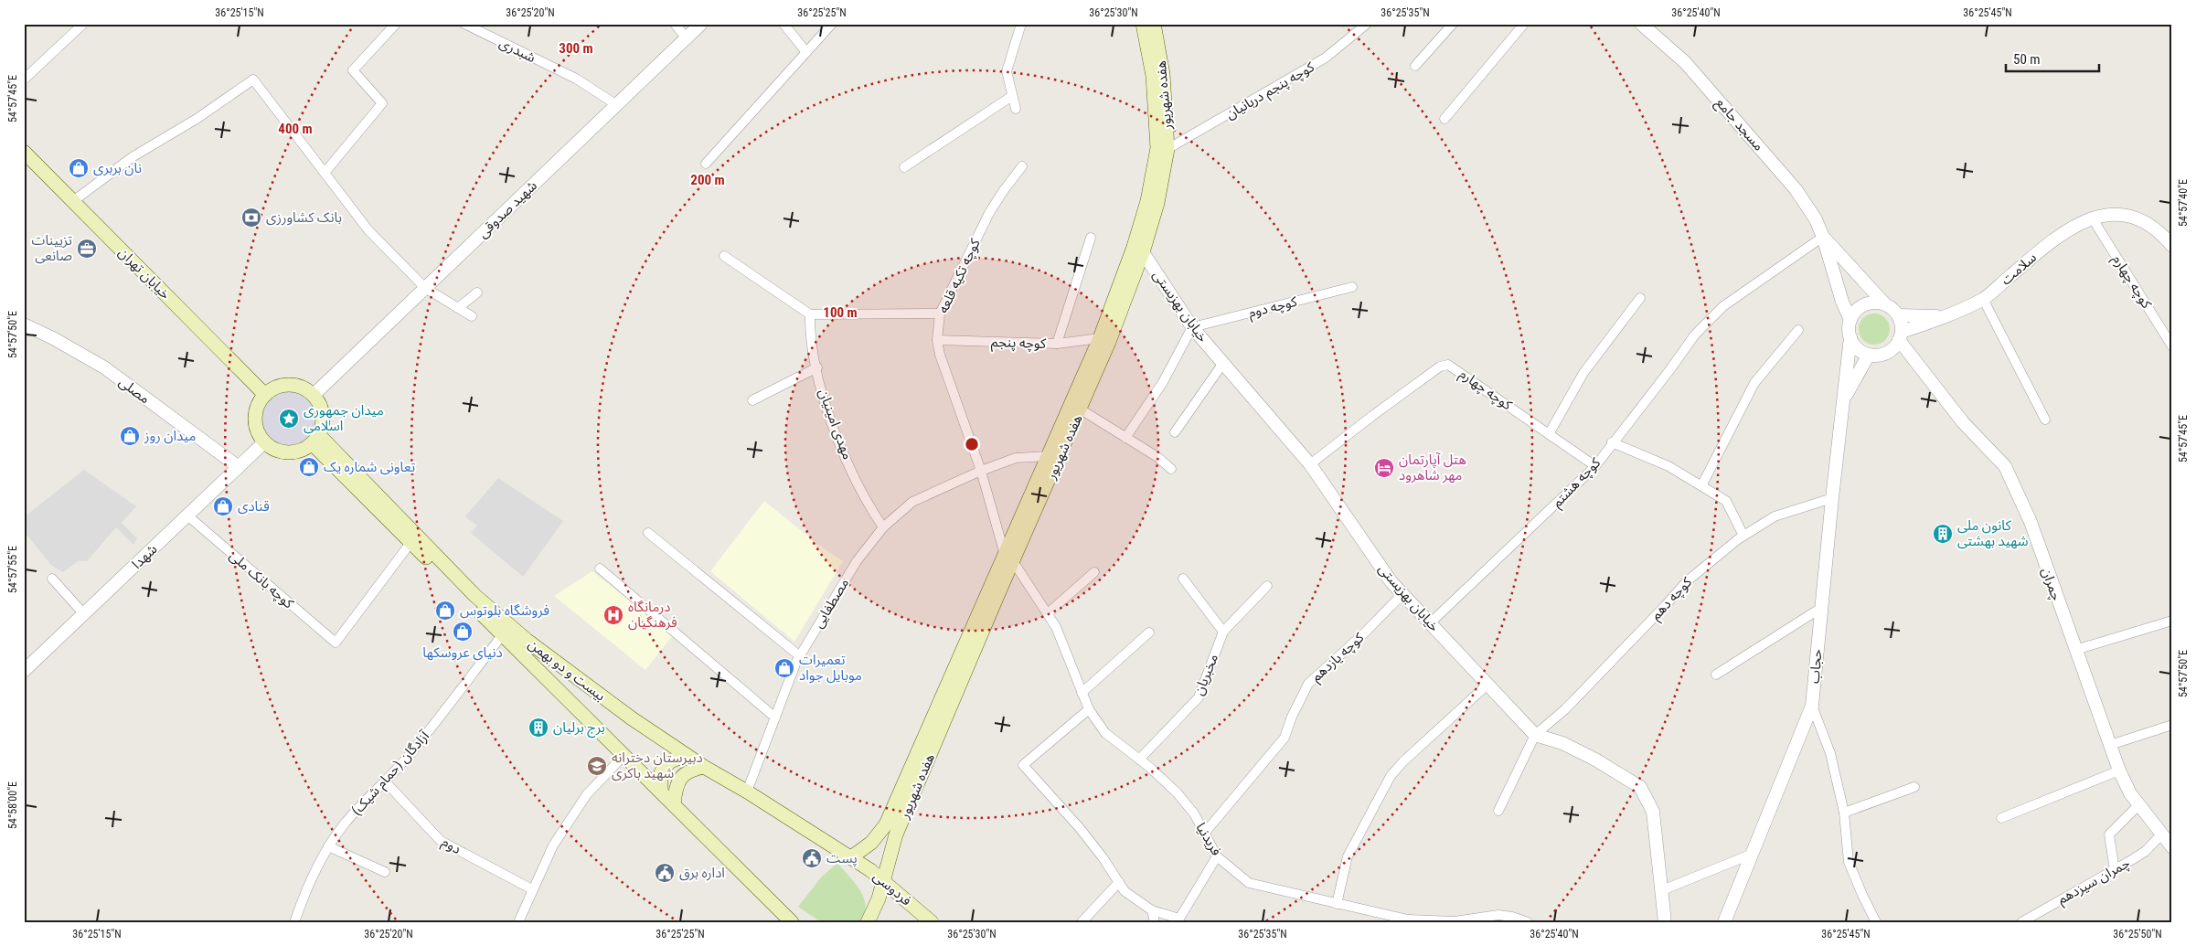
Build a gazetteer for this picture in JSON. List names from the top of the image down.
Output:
{
  "streets": {
    "main road": [
      "هفده شهریور",
      "خیابان تهران",
      "بیست و دو بهمن",
      "فردوسی"
    ],
    "street": [
      "شبدری",
      "کوچه پنجم دربانیان",
      "مسجد جامع",
      "شهید صدوقی",
      "سلامت",
      "کوچه تکیه قلعه",
      "کوچه چهارم",
      "خیابان بهزیستی",
      "کوچه دوم",
      "کوچه پنجم",
      "مصلی",
      "مهدی امینیان",
      "کوچه هشتم",
      "شهدا",
      "کوچه بانک ملی",
      "چمران",
      "کوچه دهم",
      "مصطفایی",
      "کوچه یازدهم",
      "حجاب",
      "مخبریان",
      "آزادگان (حمام شیک)",
      "فریدنیا",
      "دوم",
      "چمران سیزدهم"
    ]
  },
  "crossings": [
    ["شبدری", "شهید صدوقی"],
    ["کوچه پنجم دربانیان", "هفده شهریور"],
    ["هفده شهریور", "کوچه تکیه قلعه"],
    ["هفده شهریور", "خیابان بهزیستی"],
    ["هفده شهریور", "کوچه پنجم"],
    ["هفده شهریور", "مصطفایی"],
    ["هفده شهریور", "بیست و دو بهمن"],
    ["هفده شهریور", "فریدنیا"],
    ["هفده شهریور", "فردوسی"],
    ["مسجد جامع", "کوچه هشتم"],
    ["شهید صدوقی", "خیابان تهران"],
    ["شهید صدوقی", "شهدا"],
    ["شهید صدوقی", "بیست و دو بهمن"],
    ["سلامت", "کوچه چهارم"],
    ["سلامت", "چمران"],
    ["سلامت", "حجاب"],
    ["خیابان تهران", "شهدا"],
    ["خیابان تهران", "بیست و دو بهمن"],
    ["کوچه تکیه قلعه", "کوچه پنجم"],
    ["کوچه تکیه قلعه", "مصطفایی"],
    ["کوچه تکیه قلعه", "فریدنیا"],
    ["کوچه چهارم", "خیابان بهزیستی"],
    ["کوچه چهارم", "کوچه هشتم"],
    ["خیابان بهزیستی", "کوچه دوم"],
    ["خیابان بهزیستی", "کوچه هشتم"],
    ["خیابان بهزیستی", "کوچه دهم"],
    ["خیابان بهزیستی", "کوچه یازدهم"],
    ["مصلی", "شهدا"],
    ["مهدی امینیان", "مصطفایی"],
    ["شهدا", "کوچه بانک ملی"],
    ["شهدا", "بیست و دو بهمن"],
    ["کوچه بانک ملی", "بیست و دو بهمن"],
    ["چمران", "حجاب"],
    ["چمران", "چمران سیزدهم"],
    ["کوچه دهم", "حجاب"],
    ["مصطفایی", "بیست و دو بهمن"],
    ["کوچه یازدهم", "فریدنیا"],
    ["بیست و دو بهمن", "آزادگان (حمام شیک)"],
    ["بیست و دو بهمن", "فردوسی"],
    ["مخبریان", "فریدنیا"],
    ["آزادگان (حمام شیک)", "دوم"]
  ],
  "places": {
    "shop": [
      "نان بربری",
      "میدان روز",
      "تعاونی شماره یک",
      "قنادی",
      "فروشگاه بلوتوس",
      "دنیای عروسکها",
      "تعمیرات موبایل جواد"
    ],
    "bank": ["بانک کشاورزی"],
    "office": ["تزیینات صانعی"],
    "place": ["میدان جمهوری اسلامی"],
    "hotel": ["هتل آپارتمان مهر شاهرود"],
    "building": ["کانون ملی شهید بهشتی", "برج برلیان"],
    "hospital": ["درمانگاه فرهنگیان"],
    "school or university": ["دبیرستان دخترانه شهید باکری"],
    "public building": ["پست", "اداره برق"]
  },
  "scale_bar": "50 m",
  "coordinates": [
    "36°25'15\"N",
    "36°25'20\"N",
    "36°25'25\"N",
    "36°25'30\"N",
    "36°25'35\"N",
    "36°25'40\"N",
    "36°25'45\"N",
    "54°57'45\"E",
    "54°57'40\"E",
    "54°57'50\"E",
    "54°57'55\"E",
    "54°58'00\"E",
    "36°25'50\"N"
  ],
  "rings": [
    "300 m",
    "400 m",
    "200 m",
    "100 m"
  ]
}
